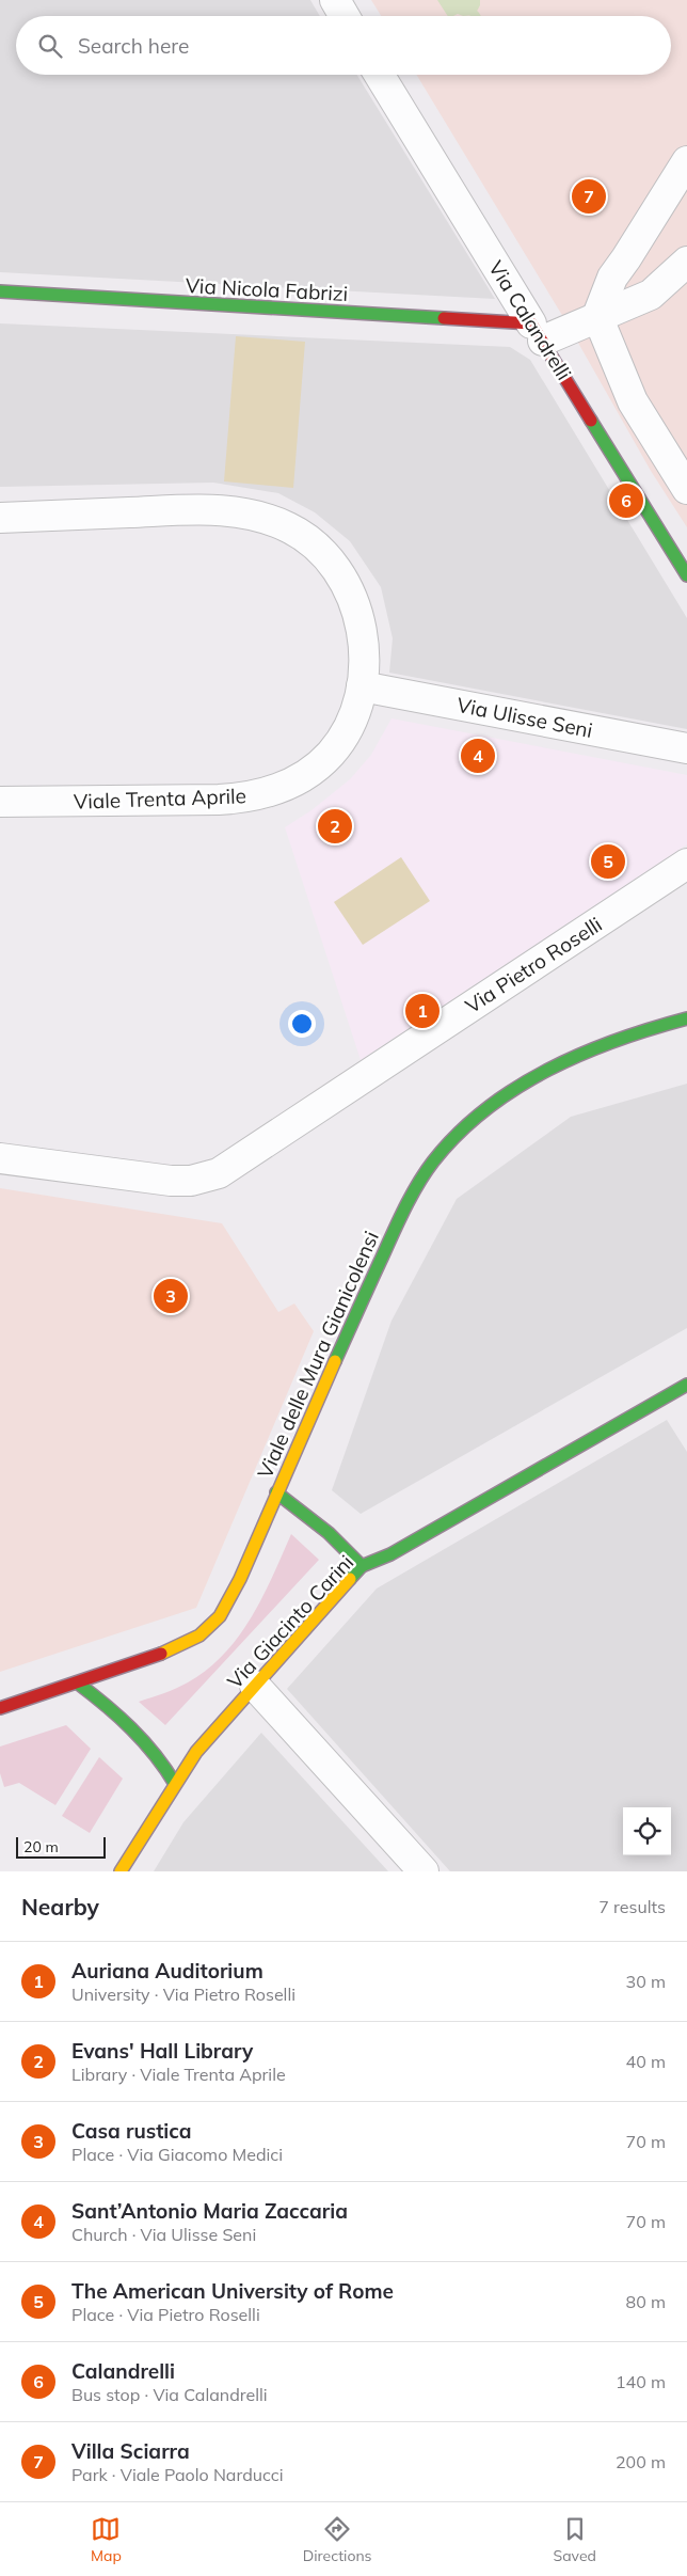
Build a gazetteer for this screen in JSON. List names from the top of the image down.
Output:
{
  "streets": {
    "street": [
      "Via Nicola Fabrizi",
      "Via Calandrelli",
      "Via Ulisse Seni",
      "Viale Trenta Aprile",
      "Via Pietro Roselli",
      "Viale delle Mura Gianicolensi",
      "Via Giacinto Carini"
    ]
  },
  "crossings": [
    ["Via Nicola Fabrizi", "Via Calandrelli"],
    ["Via Ulisse Seni", "Viale Trenta Aprile"]
  ],
  "scale_bar": "20 m",
  "page": {
    "search": "Search here",
    "pins": [
      "7",
      "6",
      "4",
      "2",
      "5",
      "1",
      "3"
    ],
    "scale": "20 m",
    "heading": ["Nearby", "7 results"],
    "list": [
      {
        "mark": "1",
        "name": "Auriana Auditorium",
        "note": "University · Via Pietro Roselli",
        "value": "30 m"
      },
      {
        "mark": "2",
        "name": "Evans' Hall Library",
        "note": "Library · Viale Trenta Aprile",
        "value": "40 m"
      },
      {
        "mark": "3",
        "name": "Casa rustica",
        "note": "Place · Via Giacomo Medici",
        "value": "70 m"
      },
      {
        "mark": "4",
        "name": "Sant’Antonio Maria Zaccaria",
        "note": "Church · Via Ulisse Seni",
        "value": "70 m"
      },
      {
        "mark": "5",
        "name": "The American University of Rome",
        "note": "Place · Via Pietro Roselli",
        "value": "80 m"
      },
      {
        "mark": "6",
        "name": "Calandrelli",
        "note": "Bus stop · Via Calandrelli",
        "value": "140 m"
      },
      {
        "mark": "7",
        "name": "Villa Sciarra",
        "note": "Park · Viale Paolo Narducci",
        "value": "200 m"
      }
    ],
    "nav": ["Map", "Directions", "Saved"]
  }
}
